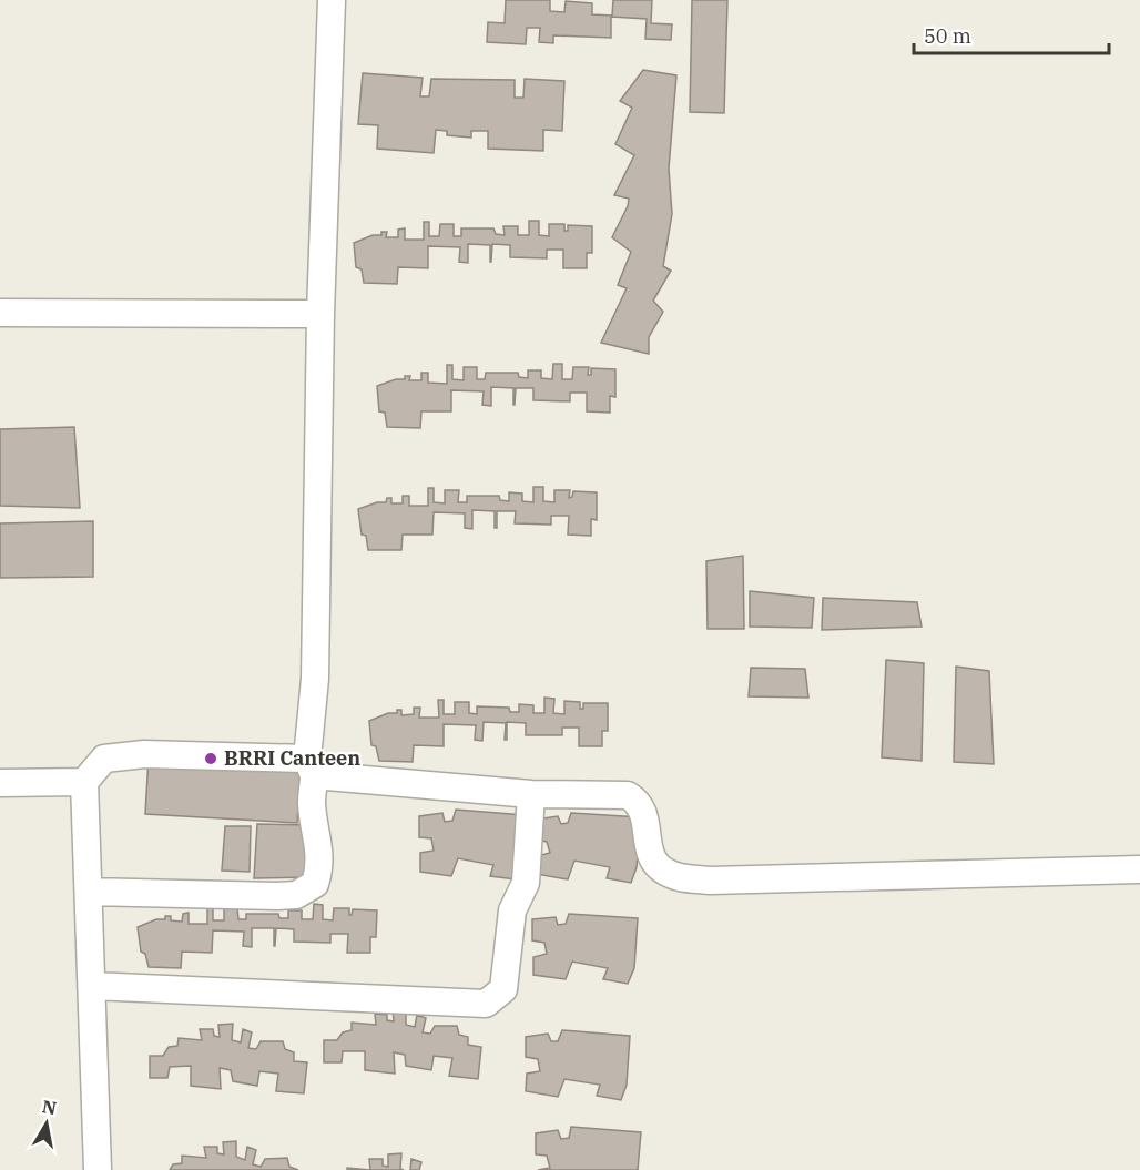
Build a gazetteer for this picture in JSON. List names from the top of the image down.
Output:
{
  "places": ["BRRI Canteen"],
  "scale_bar": "50 m",
  "north": "top"
}
